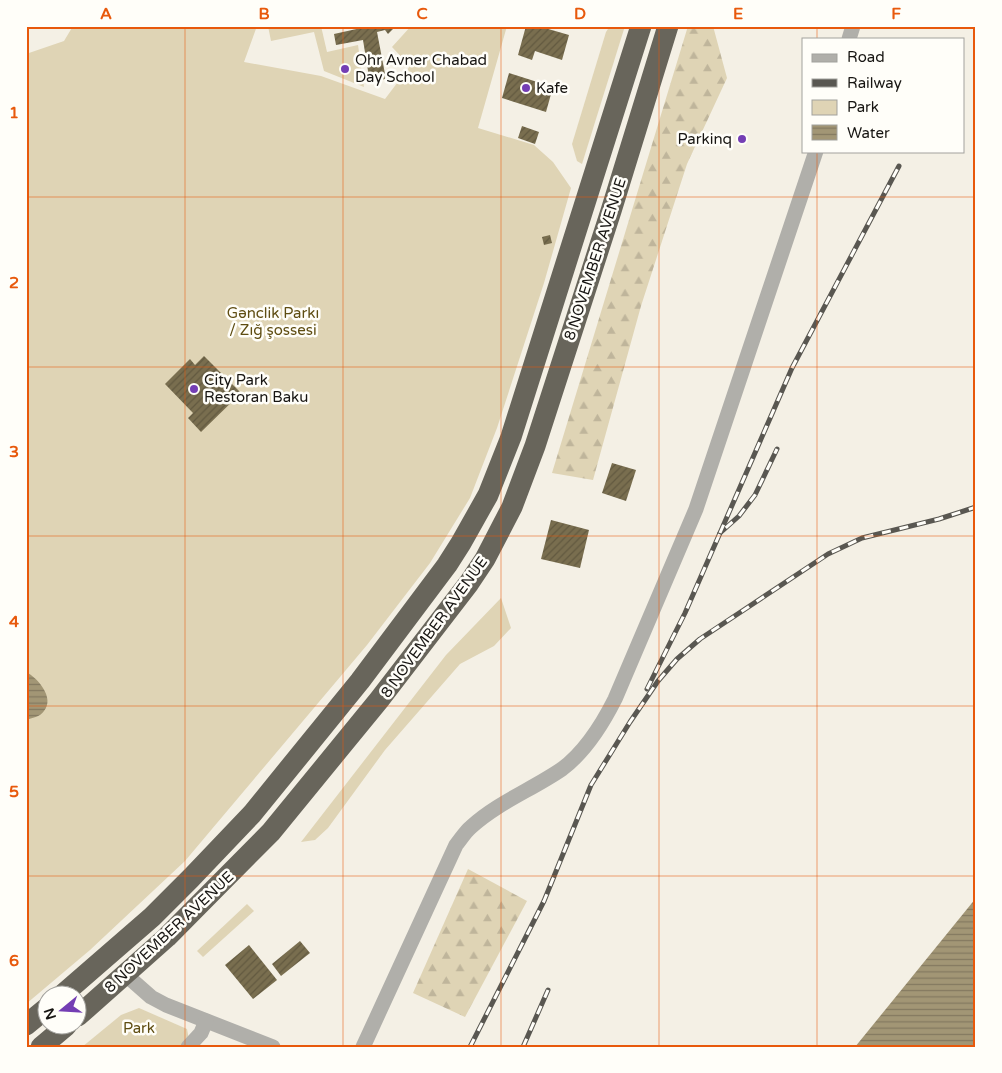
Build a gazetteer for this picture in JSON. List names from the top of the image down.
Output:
{
  "streets": {
    "highway": ["8 NOVEMBER AVENUE"]
  },
  "parks": ["Gənclik Parkı / Zığ şossesi", "Park"],
  "places": [
    "Ohr Avner Chabad Day School",
    "Kafe",
    "Parkinq",
    "City Park Restoran Baku"
  ],
  "legend": [
    "Road",
    "Railway",
    "Park",
    "Water"
  ],
  "north": "left",
  "grid": {
    "columns": [
      "A",
      "B",
      "C",
      "D",
      "E",
      "F"
    ],
    "rows": [
      "1",
      "2",
      "3",
      "4",
      "5",
      "6"
    ]
  }
}
